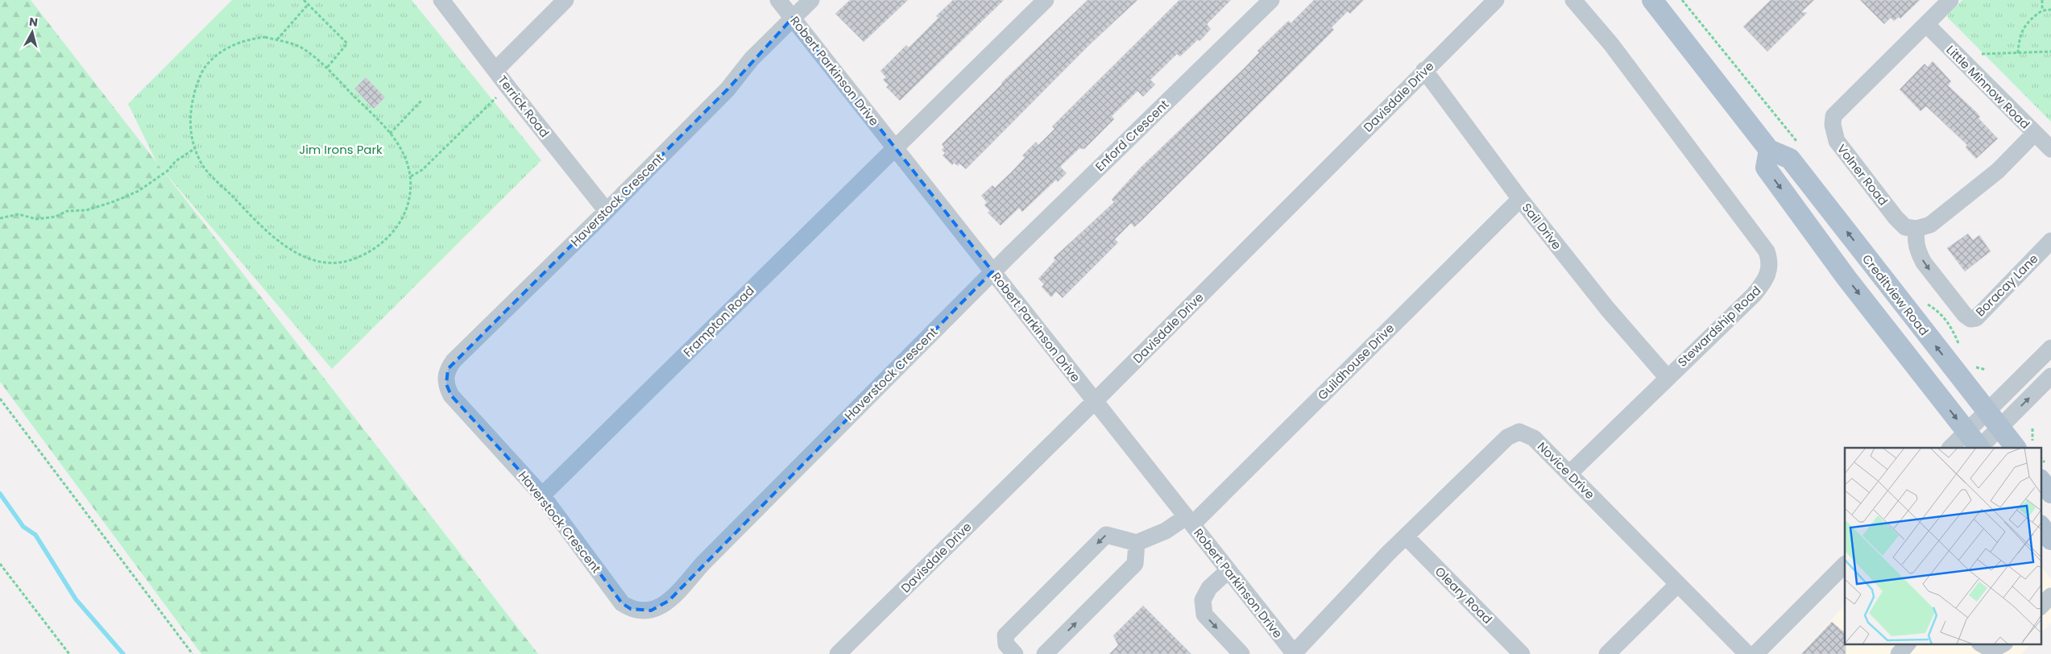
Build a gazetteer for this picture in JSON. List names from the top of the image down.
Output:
{
  "streets": {
    "main road": ["Creditview Road"],
    "street": [
      "Robert Parkinson Drive",
      "Little Minnow Road",
      "Davisdale Drive",
      "Terrick Road",
      "Enford Crescent",
      "Volner Road",
      "Haverstock Crescent",
      "Sail Drive",
      "Boracay Lane",
      "Frampton Road",
      "Stewardship Road",
      "Guildhouse Drive",
      "Novice Drive",
      "Oleary Road"
    ]
  },
  "crossings": [
    ["Robert Parkinson Drive", "Davisdale Drive"],
    ["Robert Parkinson Drive", "Enford Crescent"],
    ["Robert Parkinson Drive", "Haverstock Crescent"],
    ["Robert Parkinson Drive", "Frampton Road"],
    ["Robert Parkinson Drive", "Guildhouse Drive"],
    ["Robert Parkinson Drive", "Novice Drive"],
    ["Little Minnow Road", "Volner Road"],
    ["Davisdale Drive", "Sail Drive"],
    ["Terrick Road", "Haverstock Crescent"],
    ["Enford Crescent", "Haverstock Crescent"],
    ["Volner Road", "Boracay Lane"],
    ["Haverstock Crescent", "Frampton Road"],
    ["Sail Drive", "Stewardship Road"],
    ["Sail Drive", "Guildhouse Drive"],
    ["Stewardship Road", "Novice Drive"],
    ["Novice Drive", "Oleary Road"]
  ],
  "parks": ["Jim Irons Park"],
  "north": "top"
}
